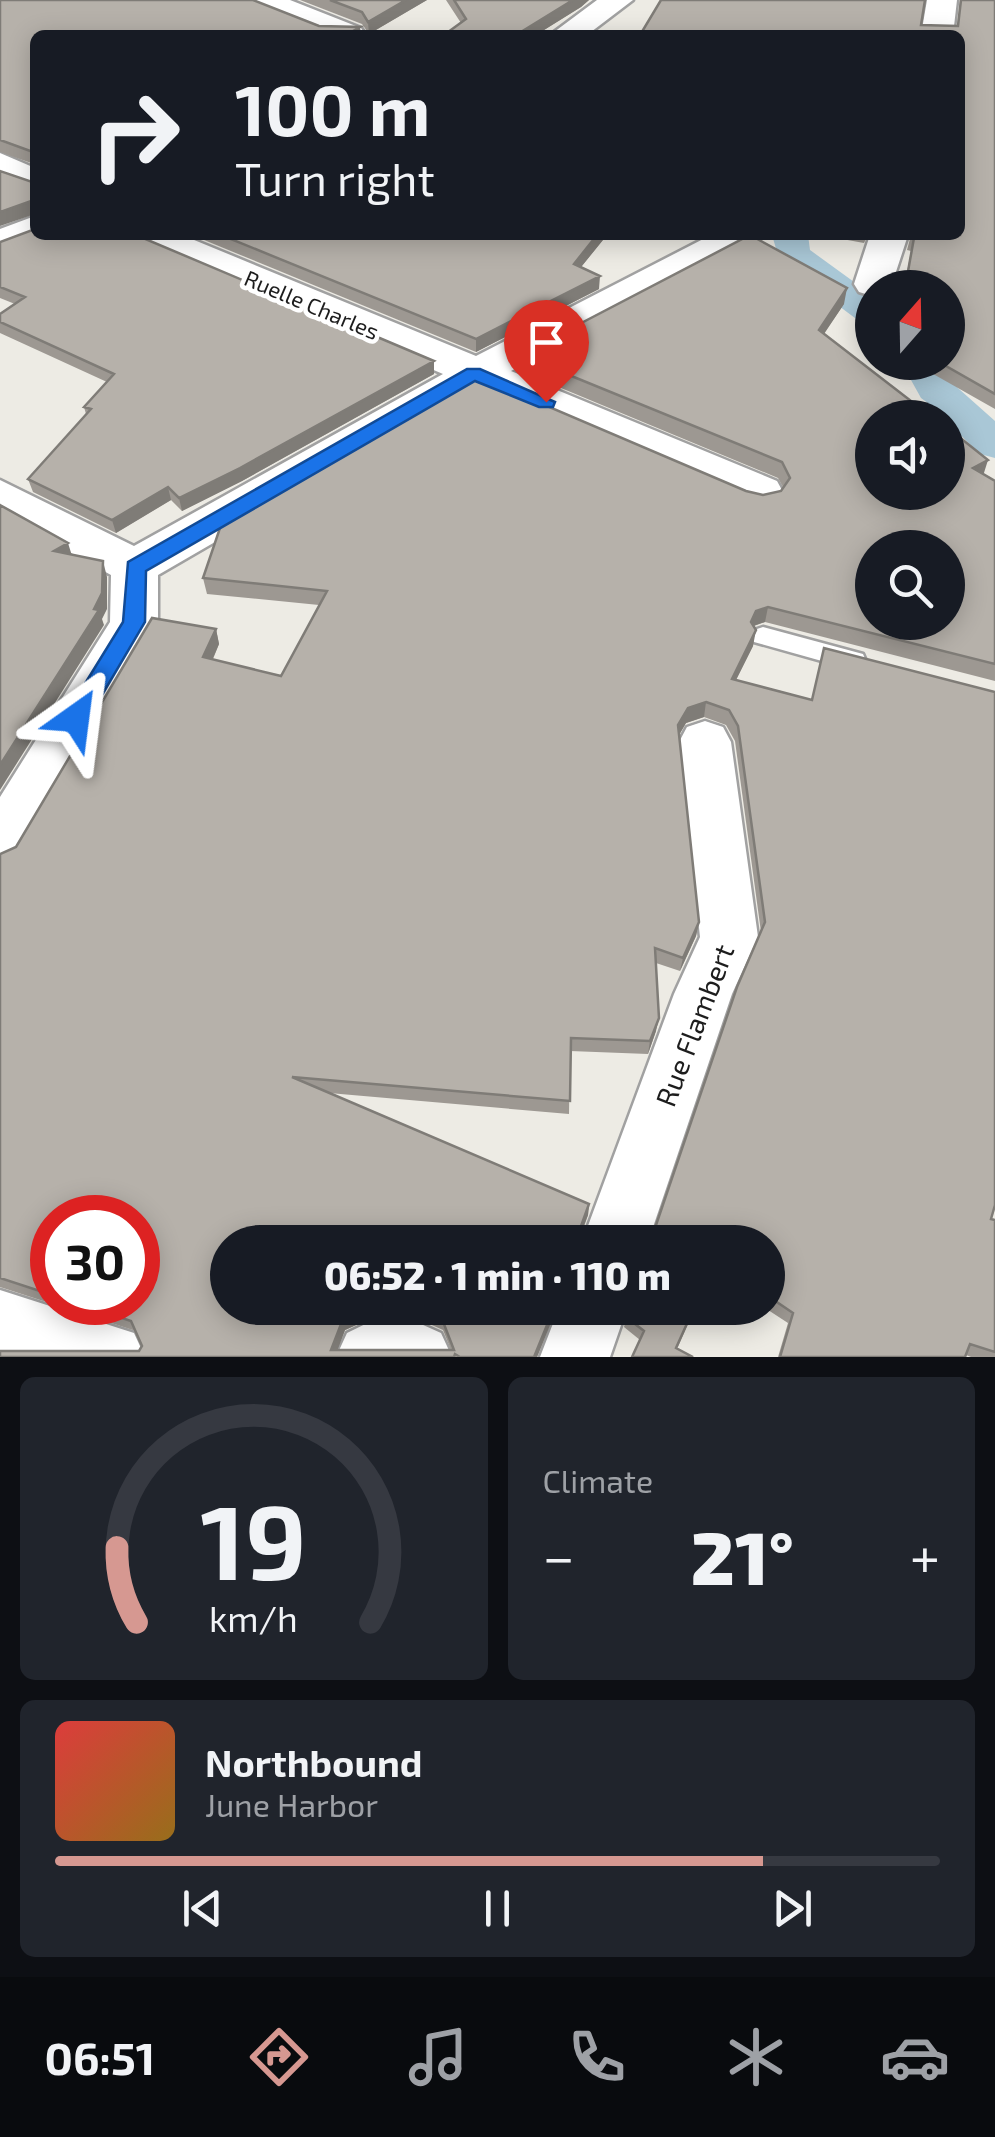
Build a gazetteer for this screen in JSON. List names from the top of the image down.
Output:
{
  "streets": {
    "street": ["Ruelle Charles", "Rue Flambert"]
  },
  "north": "top",
  "page": {
    "turn": ["100 m", "Turn right"],
    "limit": "30",
    "trip": "06:52 · 1 min · 110 m",
    "tile": "Climate",
    "heat": ["−", "21°", "+"],
    "song": ["Northbound", "June Harbor"],
    "tabs": "06:51",
    "gauge": ["19", "km/h"]
  }
}
